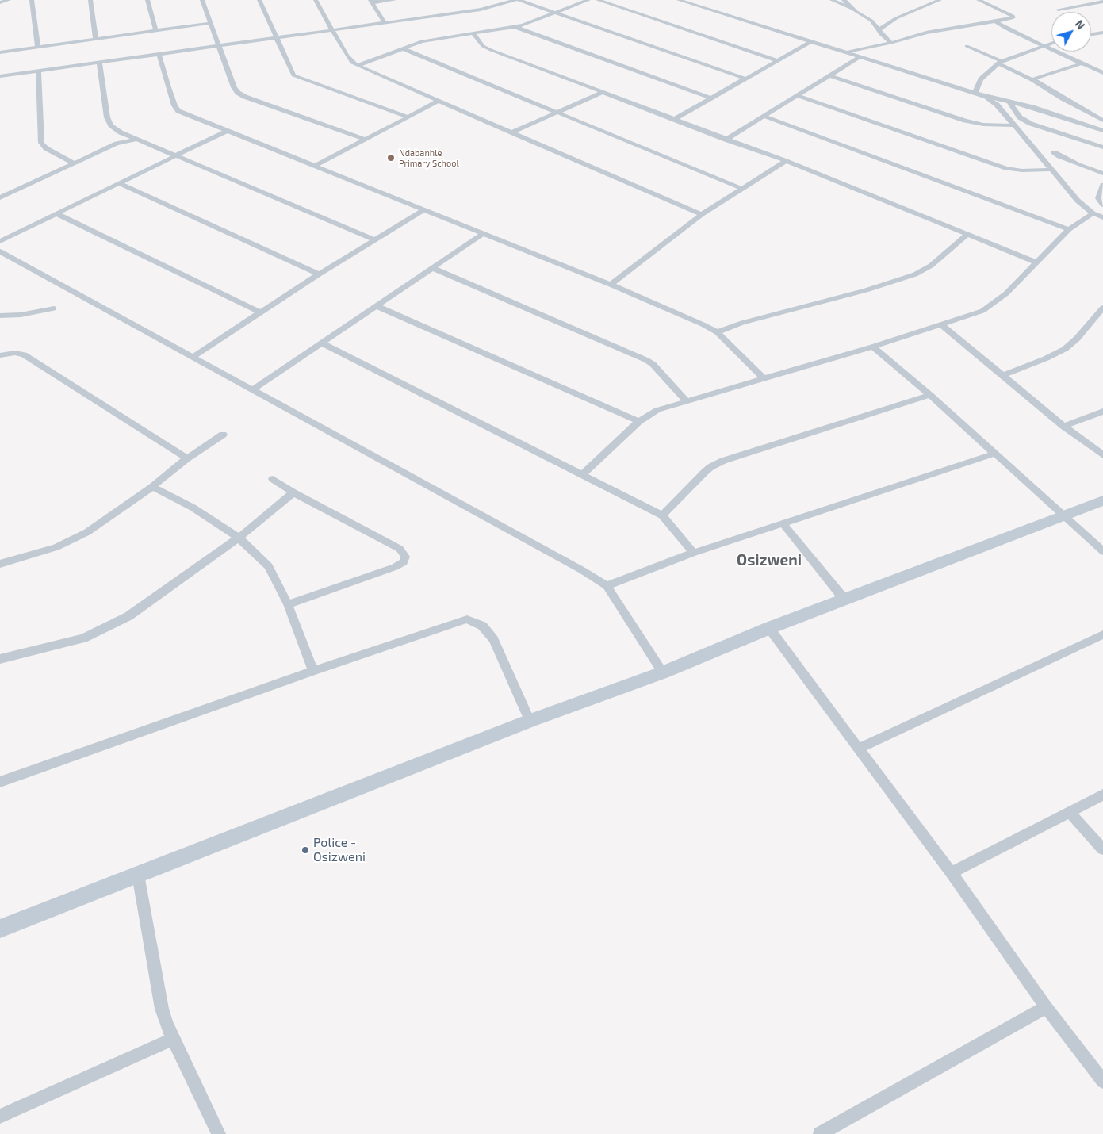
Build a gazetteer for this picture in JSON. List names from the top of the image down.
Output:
{
  "districts": ["Osizweni"],
  "places": ["Ndabanhle Primary School", "Police - Osizweni"],
  "north": "top right"
}
